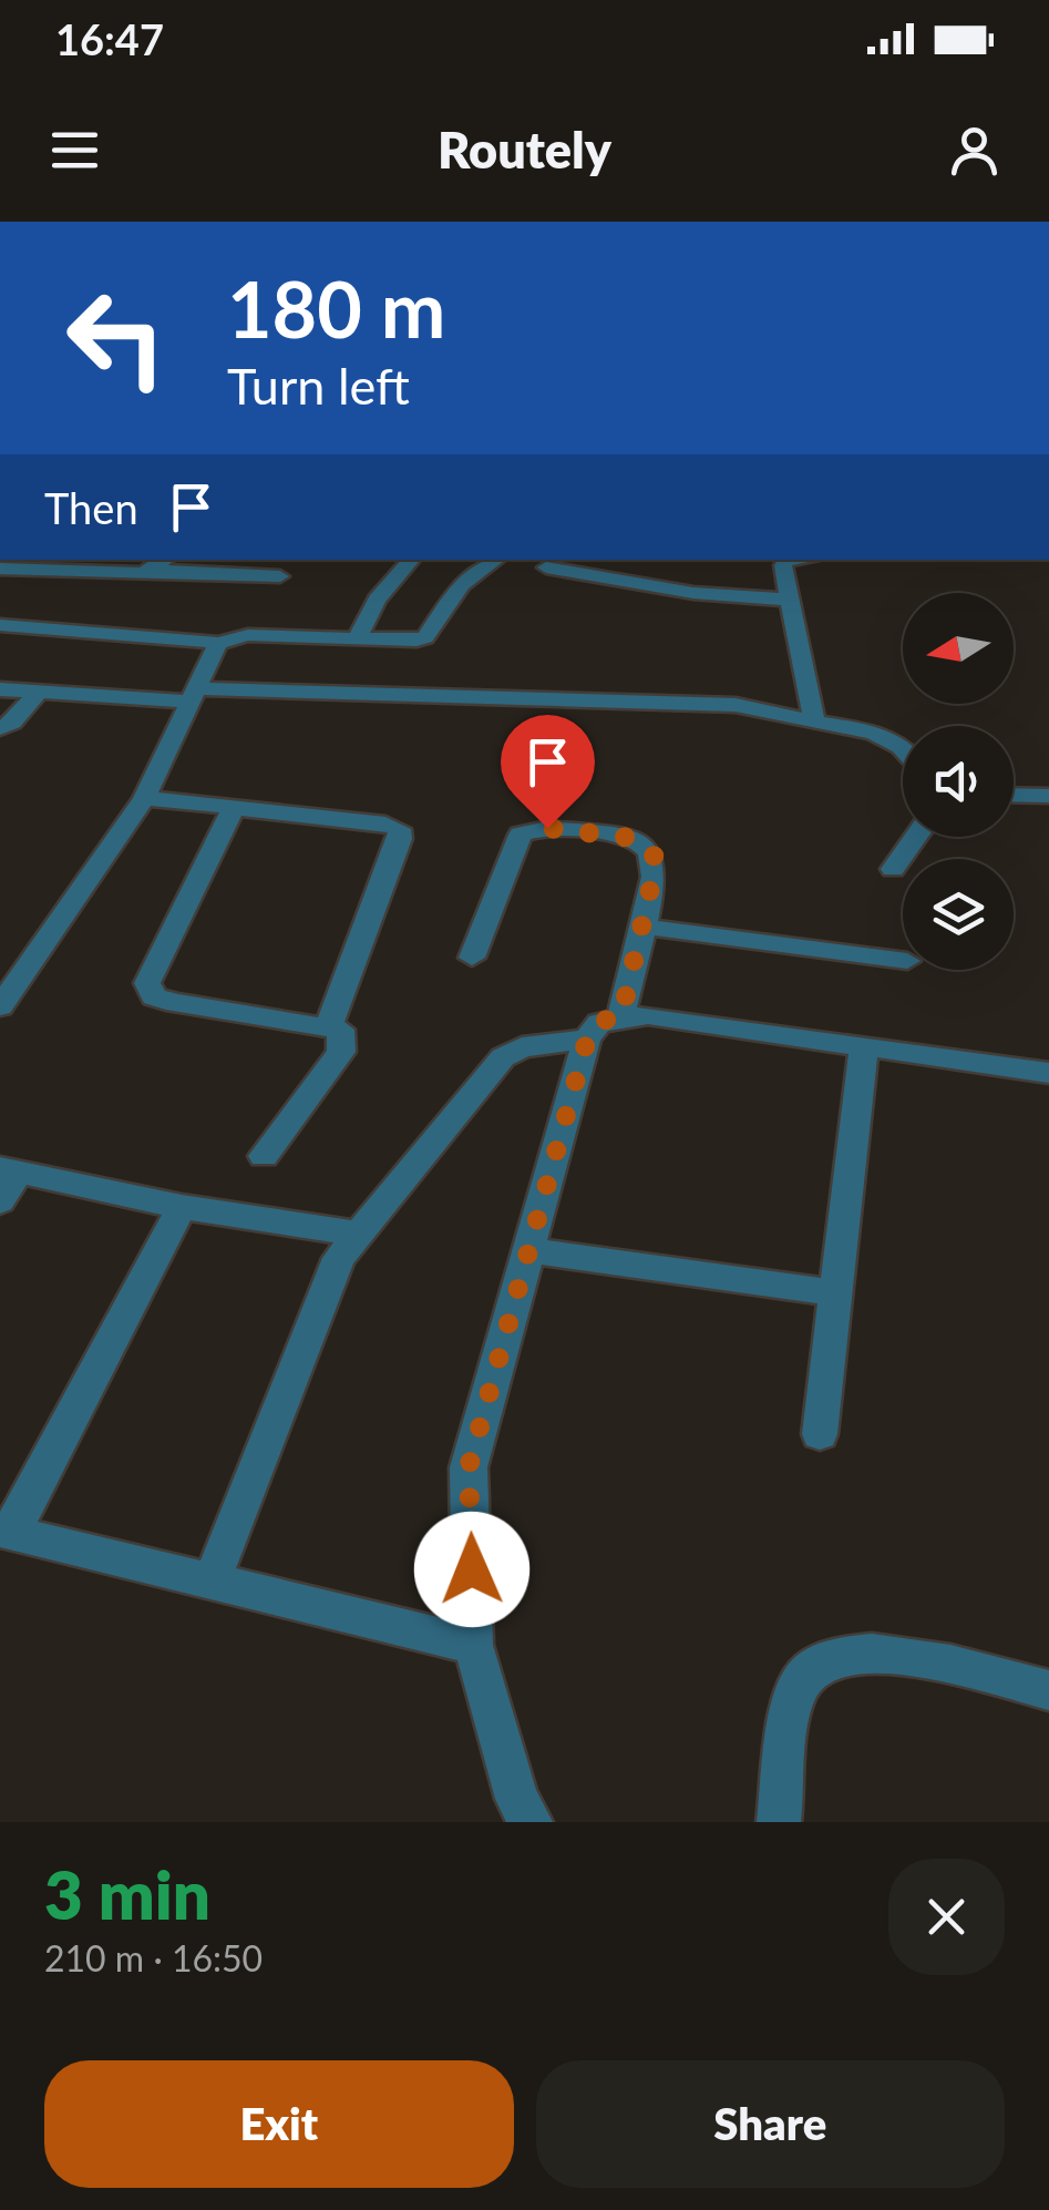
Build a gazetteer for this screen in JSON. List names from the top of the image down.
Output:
{
  "north": "left",
  "page": {
    "status": "16:47",
    "header": "Routely",
    "turn": ["180 m", "Turn left"],
    "then": "Then",
    "heading": ["3 min", "210 m · 16:50"],
    "buttons": ["Exit", "Share"]
  }
}
